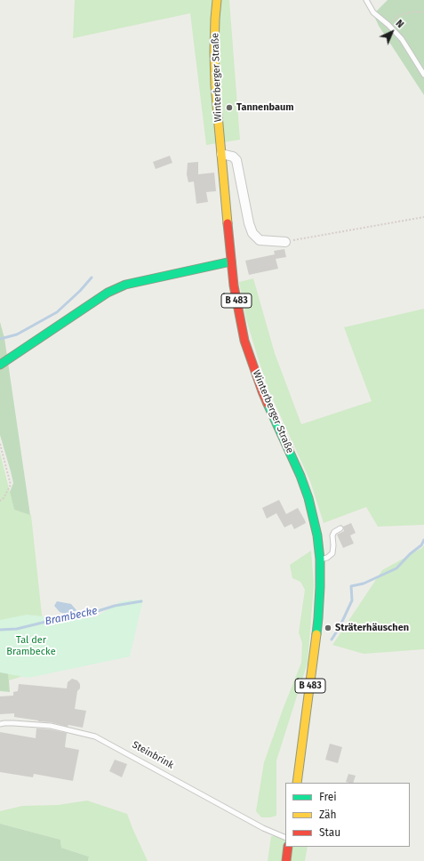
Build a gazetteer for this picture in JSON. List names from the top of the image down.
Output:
{
  "streets": {
    "main road": ["Winterberger Straße", "B 483"],
    "lane": ["Steinbrink"]
  },
  "water": ["Brambecke"],
  "parks": ["Tal der Brambecke"],
  "places": ["Tannenbaum", "Sträterhäuschen"],
  "legend": ["Frei", "Zäh", "Stau"],
  "north": "top right"
}
